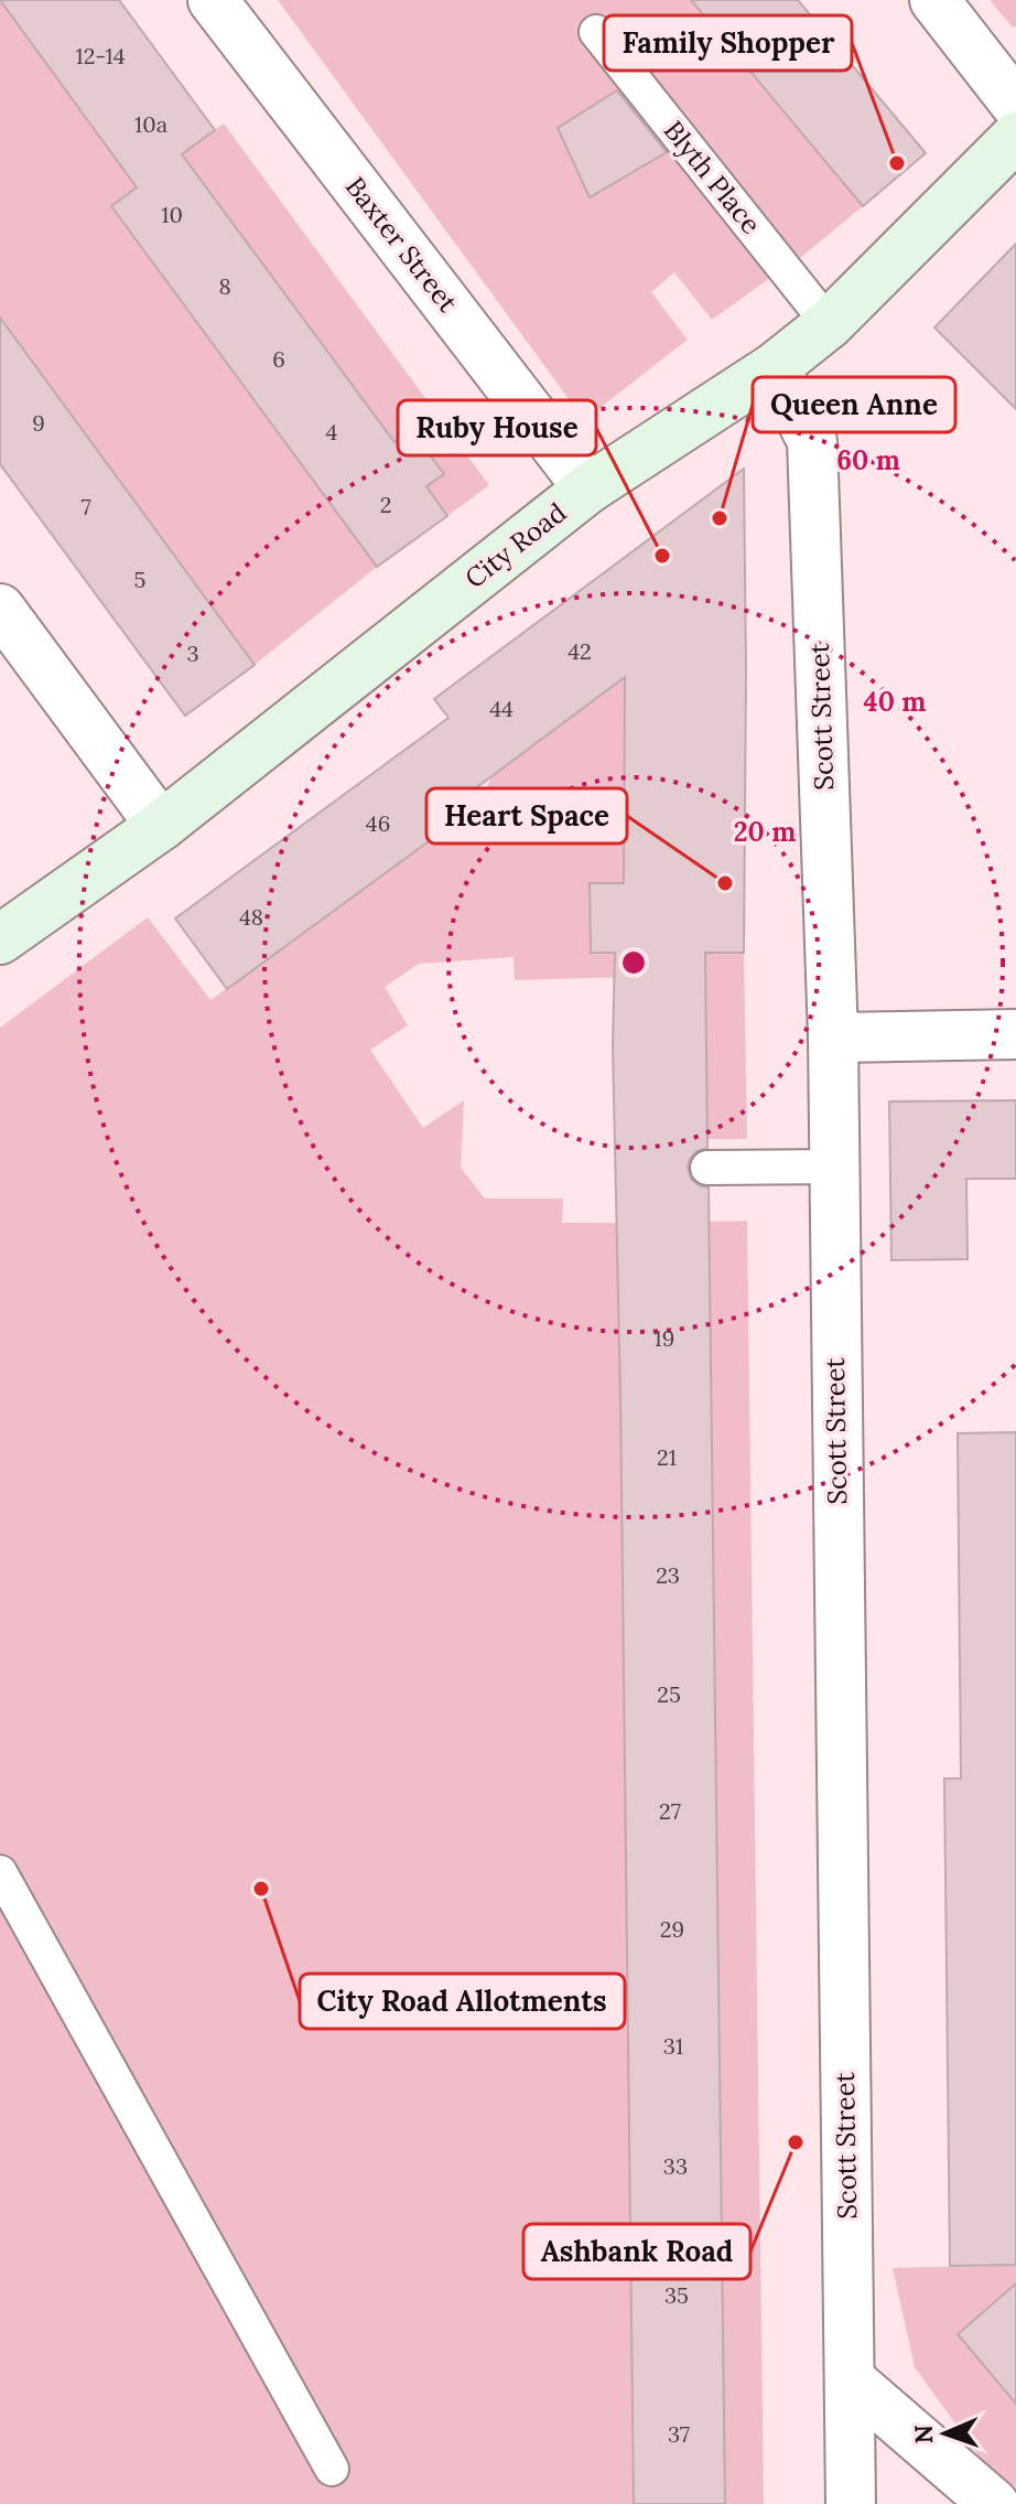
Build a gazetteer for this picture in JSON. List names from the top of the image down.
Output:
{
  "streets": {
    "street": ["Baxter Street", "City Road", "Scott Street"],
    "lane": ["Blyth Place"]
  },
  "crossings": [
    ["Blyth Place", "City Road"],
    ["Baxter Street", "City Road"],
    ["City Road", "Scott Street"]
  ],
  "places": [
    "Family Shopper",
    "Queen Anne",
    "Ruby House",
    "Heart Space",
    "City Road Allotments",
    "Ashbank Road"
  ],
  "house_numbers": [
    "12-14",
    "10a",
    "10",
    "8",
    "6",
    "9",
    "4",
    "2",
    "7",
    "5",
    "42",
    "3",
    "44",
    "46",
    "48",
    "19",
    "21",
    "23",
    "25",
    "27",
    "29",
    "31",
    "33",
    "35",
    "37"
  ],
  "north": "left",
  "rings": ["60 m", "40 m", "20 m"]
}
